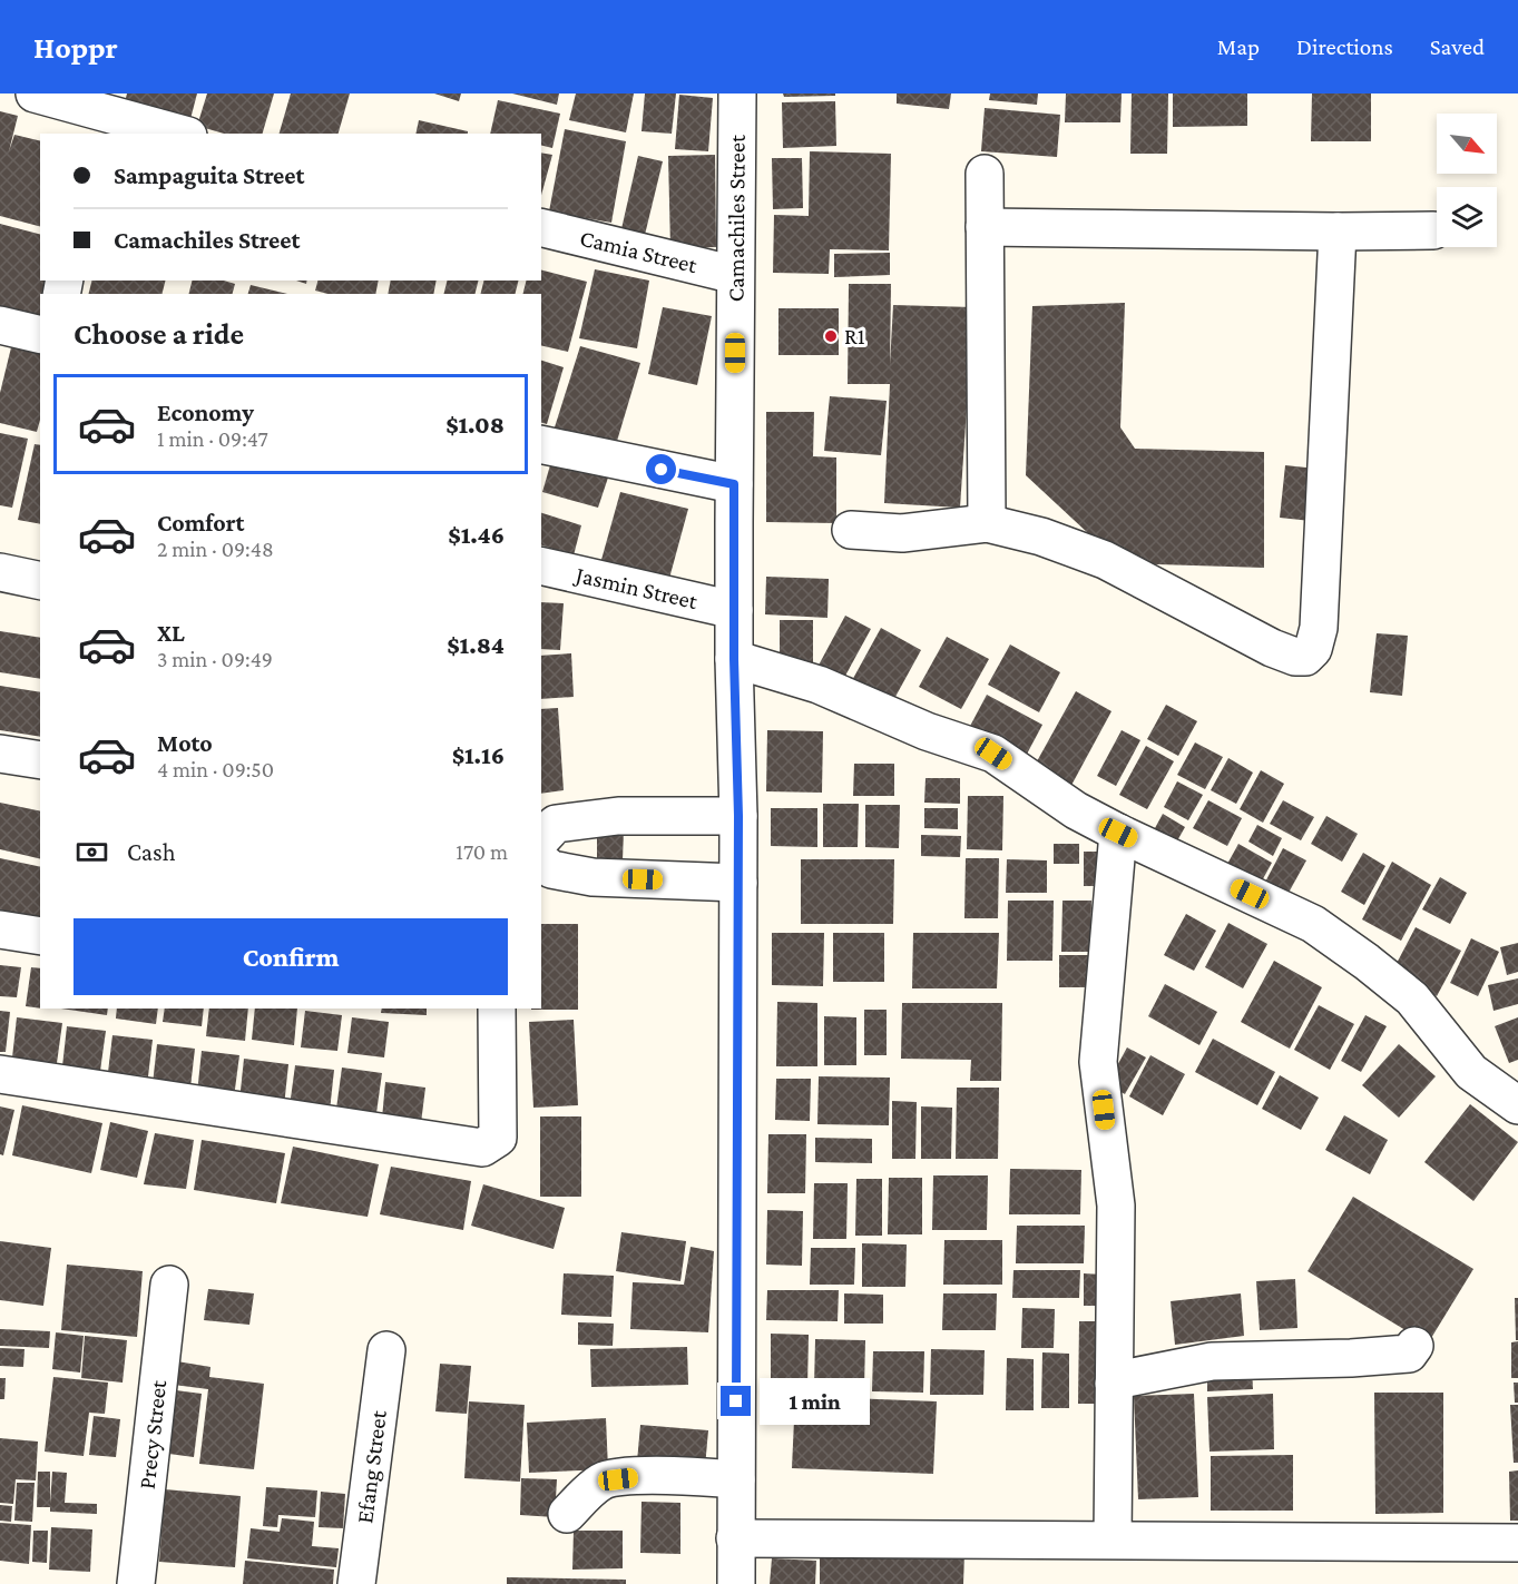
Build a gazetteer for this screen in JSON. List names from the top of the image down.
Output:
{
  "streets": {
    "street": [
      "Camachiles Street",
      "Camia Street",
      "Jasmin Street",
      "Precy Street",
      "Efang Street"
    ]
  },
  "crossings": [
    ["Camachiles Street", "Camia Street"],
    ["Camachiles Street", "Jasmin Street"]
  ],
  "places": ["R1"],
  "north": "bottom right",
  "page": {
    "header": "Hoppr",
    "nav": ["Map", "Directions", "Saved"],
    "banner": ["Sampaguita Street", "Camachiles Street"],
    "heading": "Choose a ride",
    "list": [
      {
        "name": "Economy",
        "note": "1 min · 09:47",
        "value": "$1.08"
      },
      {
        "name": "Comfort",
        "note": "2 min · 09:48",
        "value": "$1.46"
      },
      {
        "name": "XL",
        "note": "3 min · 09:49",
        "value": "$1.84"
      },
      {
        "name": "Moto",
        "note": "4 min · 09:50",
        "value": "$1.16"
      }
    ],
    "pay": ["Cash", "170 m"],
    "buttons": "Confirm",
    "bubble": "1 min"
  }
}
